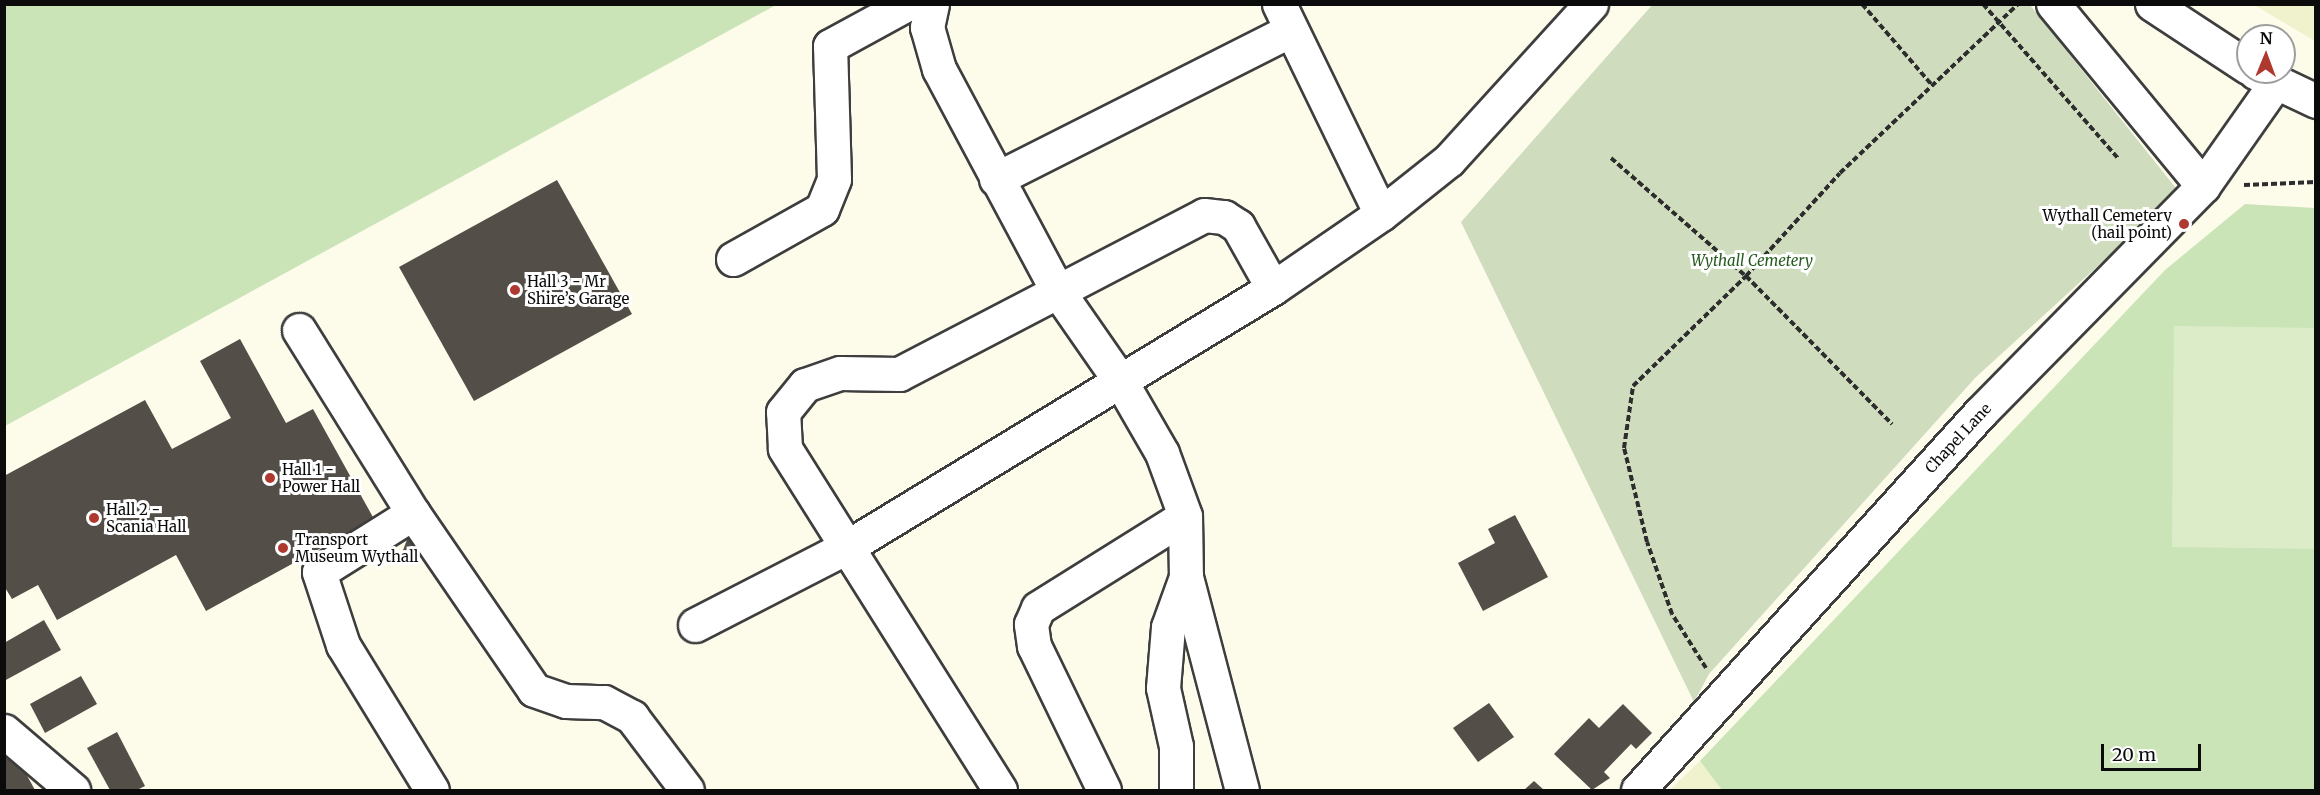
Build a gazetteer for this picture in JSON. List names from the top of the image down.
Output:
{
  "streets": {
    "street": ["Chapel Lane"]
  },
  "parks": ["Wythall Cemetery"],
  "places": [
    "Wythall Cemetery (hail point)",
    "Hall 3 - Mr Shire’s Garage",
    "Hall 1 - Power Hall",
    "Hall 2 - Scania Hall",
    "Transport Museum Wythall"
  ],
  "scale_bar": "20 m",
  "north": "top"
}
